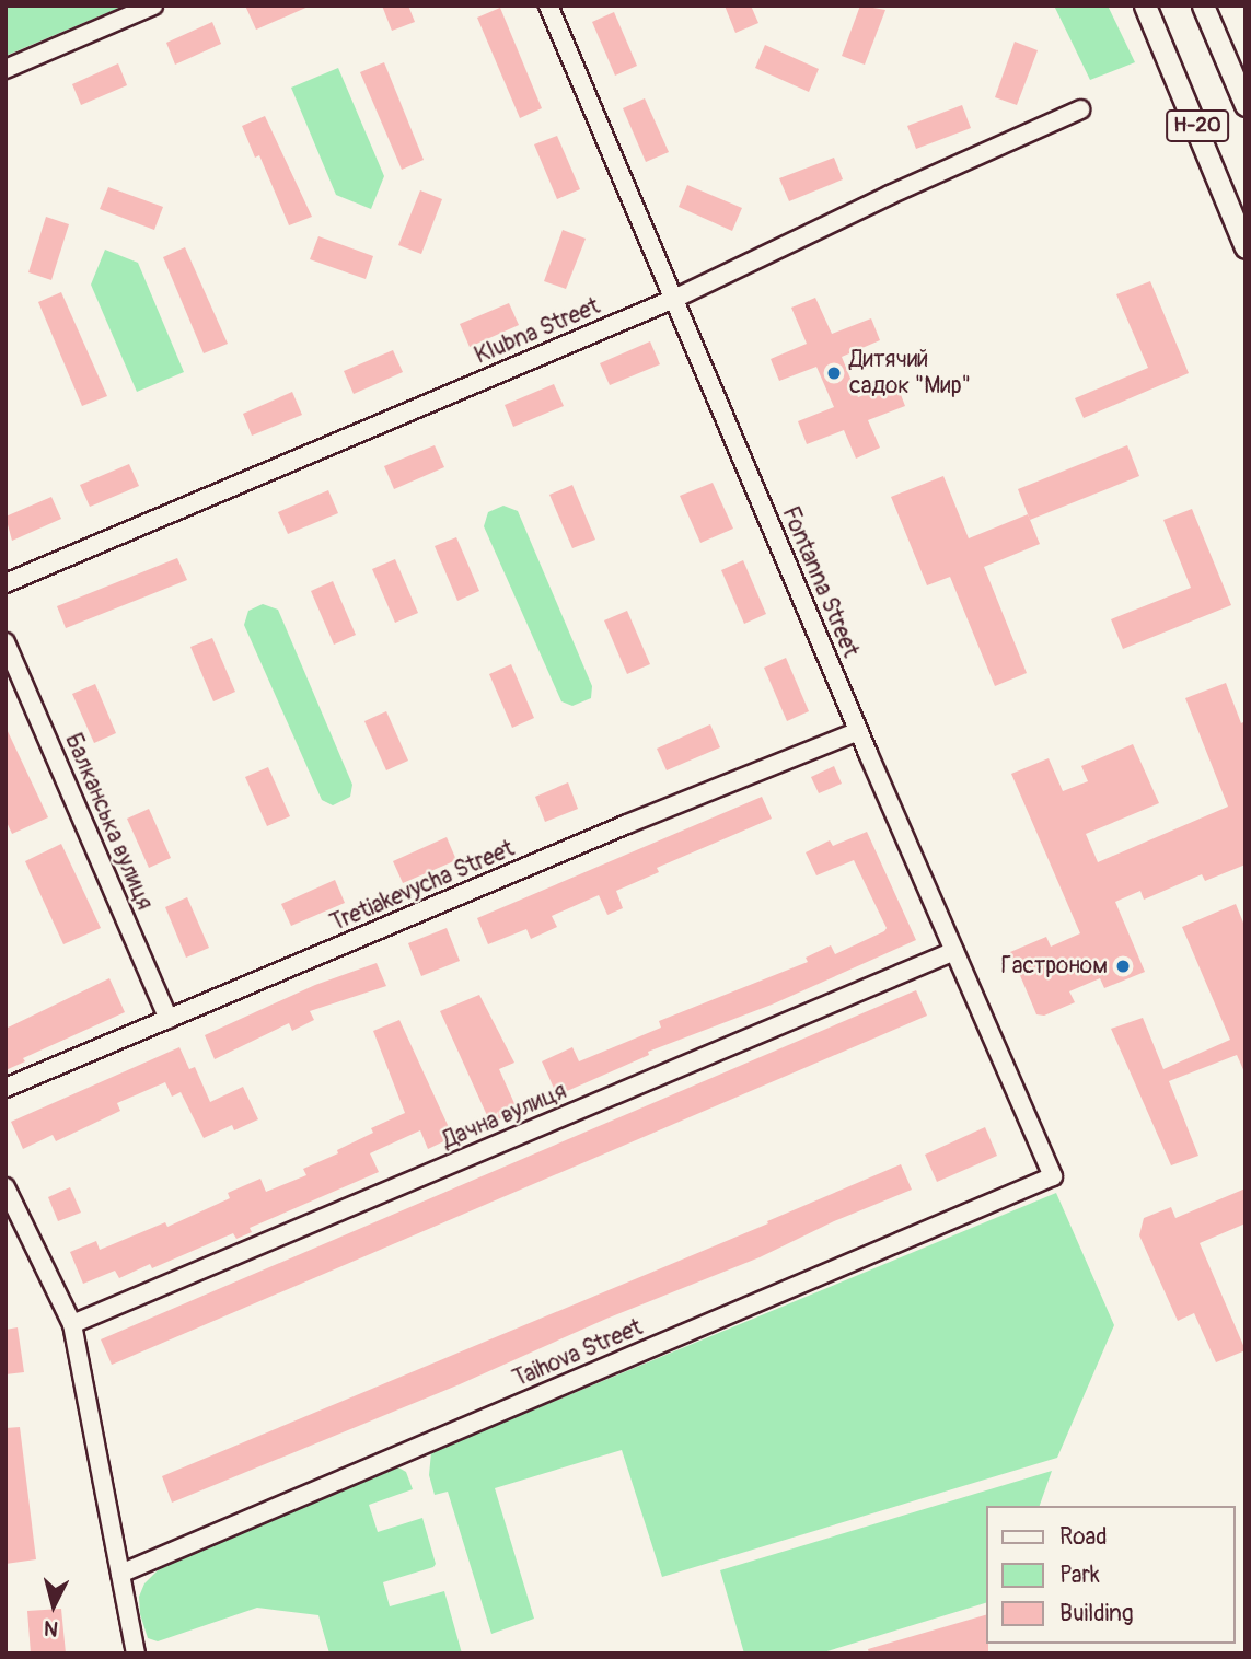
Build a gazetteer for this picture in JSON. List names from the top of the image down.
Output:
{
  "streets": {
    "main road": ["Н-20"],
    "street": [
      "Klubna Street",
      "Fontanna Street",
      "Балканська вулиця",
      "Tretiakevycha Street",
      "Дачна вулиця",
      "Taihova Street"
    ]
  },
  "crossings": [
    ["Klubna Street", "Fontanna Street"],
    ["Fontanna Street", "Tretiakevycha Street"],
    ["Fontanna Street", "Дачна вулиця"],
    ["Fontanna Street", "Taihova Street"],
    ["Балканська вулиця", "Tretiakevycha Street"]
  ],
  "places": ["Дитячий садок \"Мир\"", "Гастроном"],
  "legend": ["Road", "Park", "Building"],
  "north": "bottom"
}
